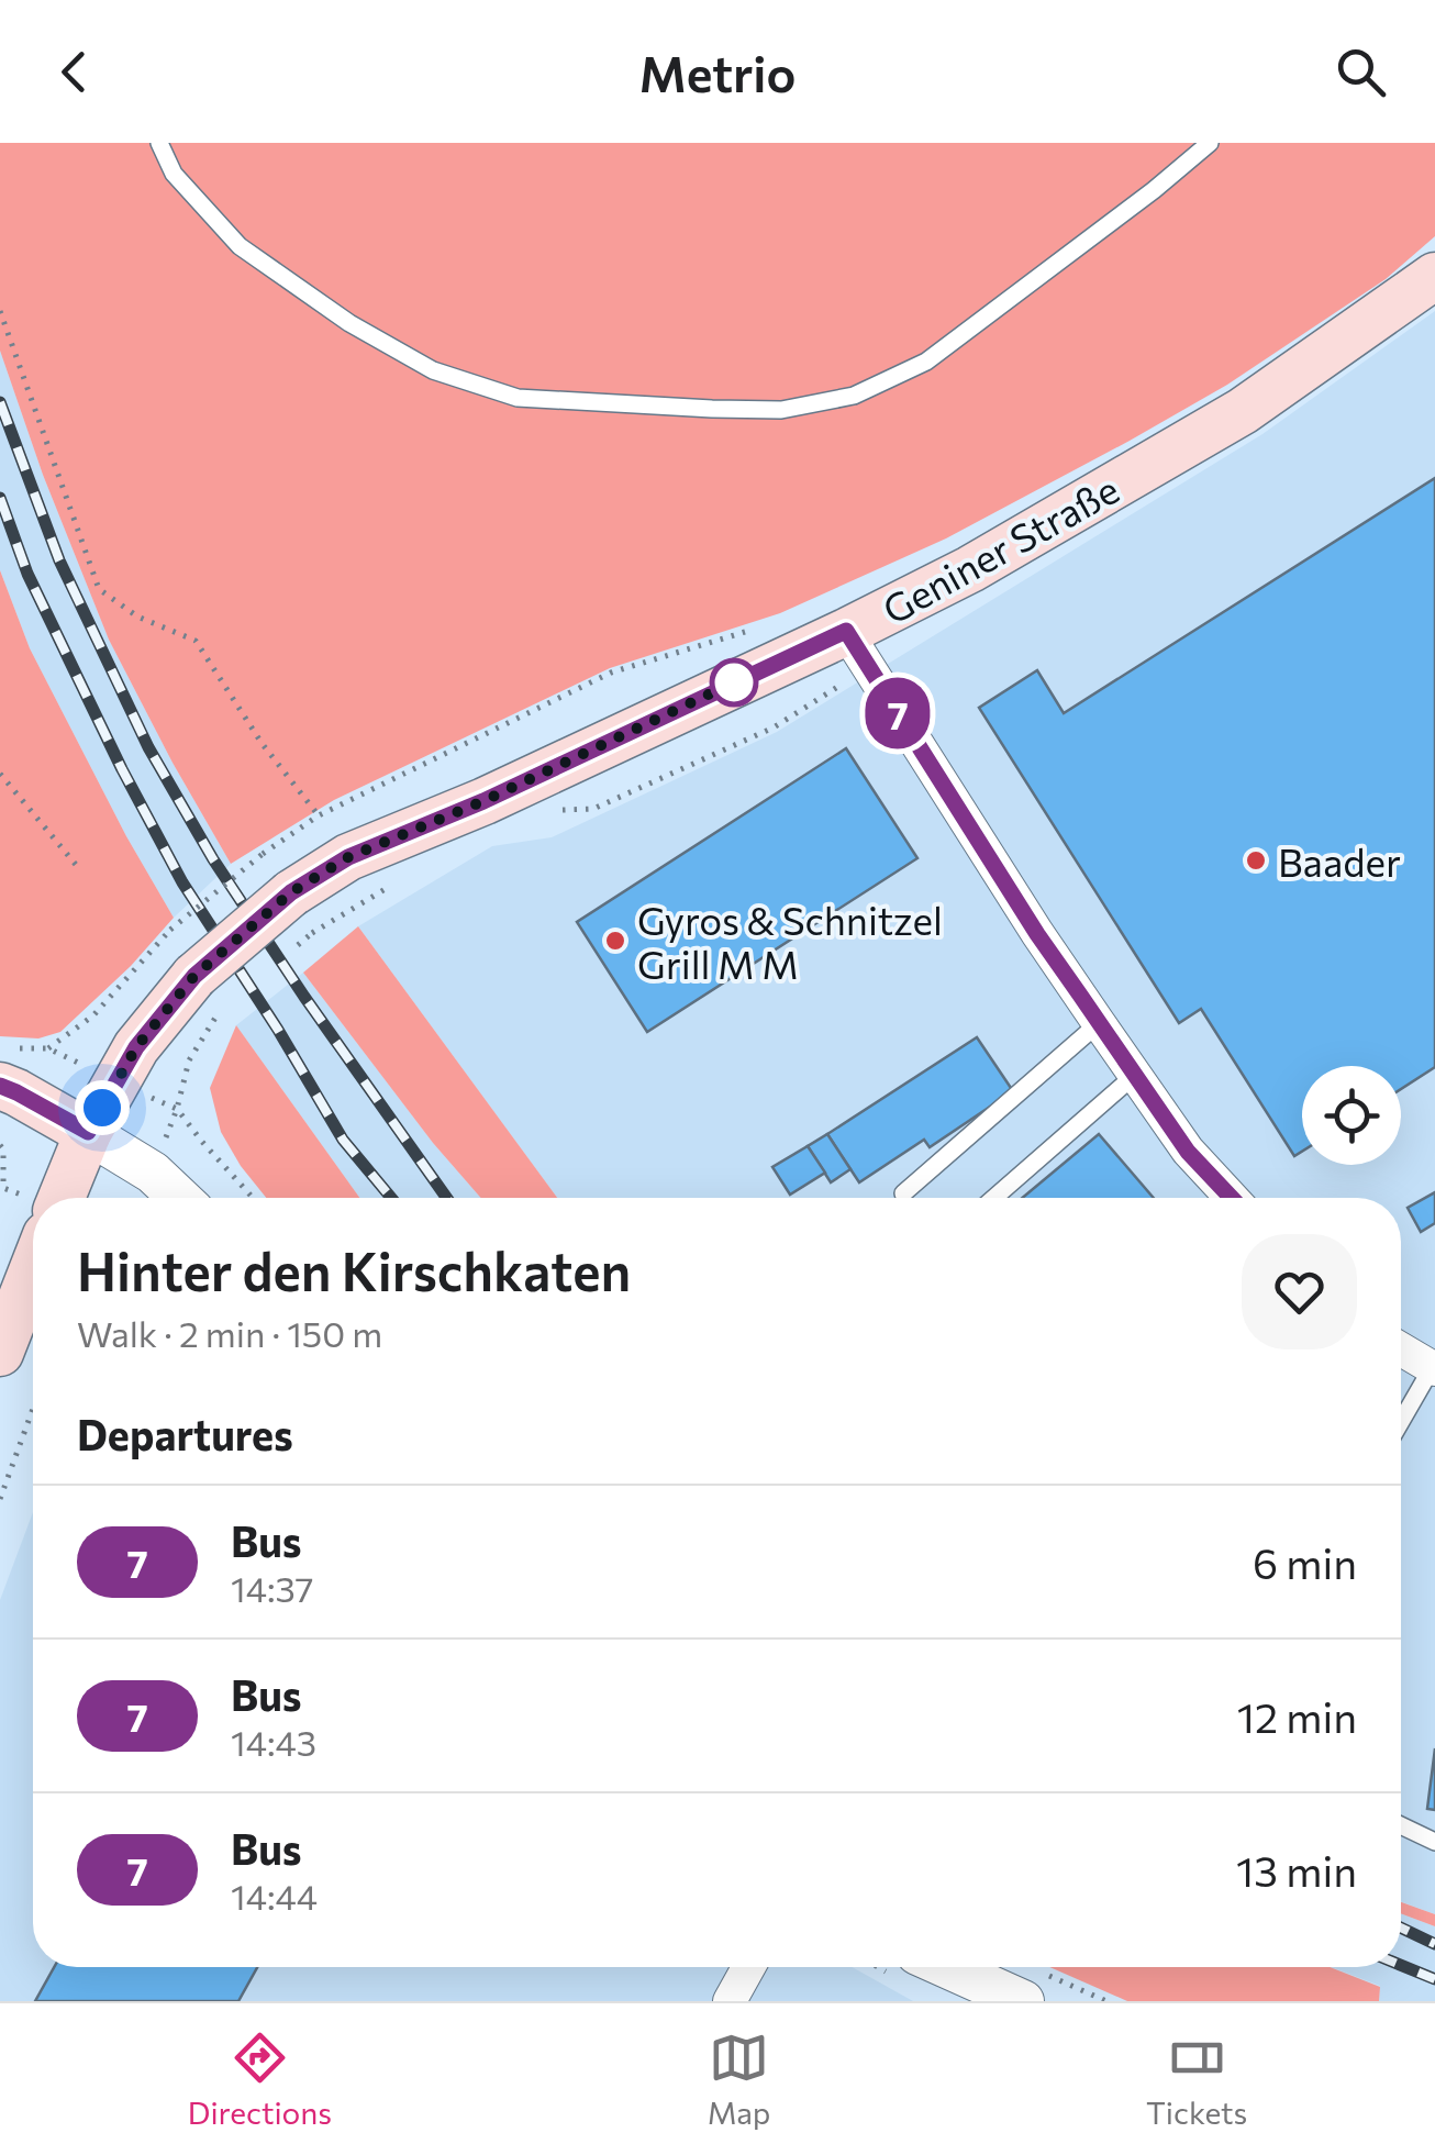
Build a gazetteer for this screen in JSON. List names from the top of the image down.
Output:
{
  "streets": {
    "main road": ["Geniner Straße"]
  },
  "places": ["Baader", "Gyros & Schnitzel Grill M M"],
  "lines": ["bus line 7"],
  "page": {
    "header": "Metrio",
    "on_map": "7",
    "heading": [
      ["Hinter den Kirschkaten", "Walk · 2 min · 150 m"],
      "Departures"
    ],
    "list": [
      {
        "mark": "7",
        "name": "Bus",
        "note": "14:37",
        "value": "6 min"
      },
      {
        "mark": "7",
        "name": "Bus",
        "note": "14:43",
        "value": "12 min"
      },
      {
        "mark": "7",
        "name": "Bus",
        "note": "14:44",
        "value": "13 min"
      }
    ],
    "tabs": ["Directions", "Map", "Tickets"]
  }
}
